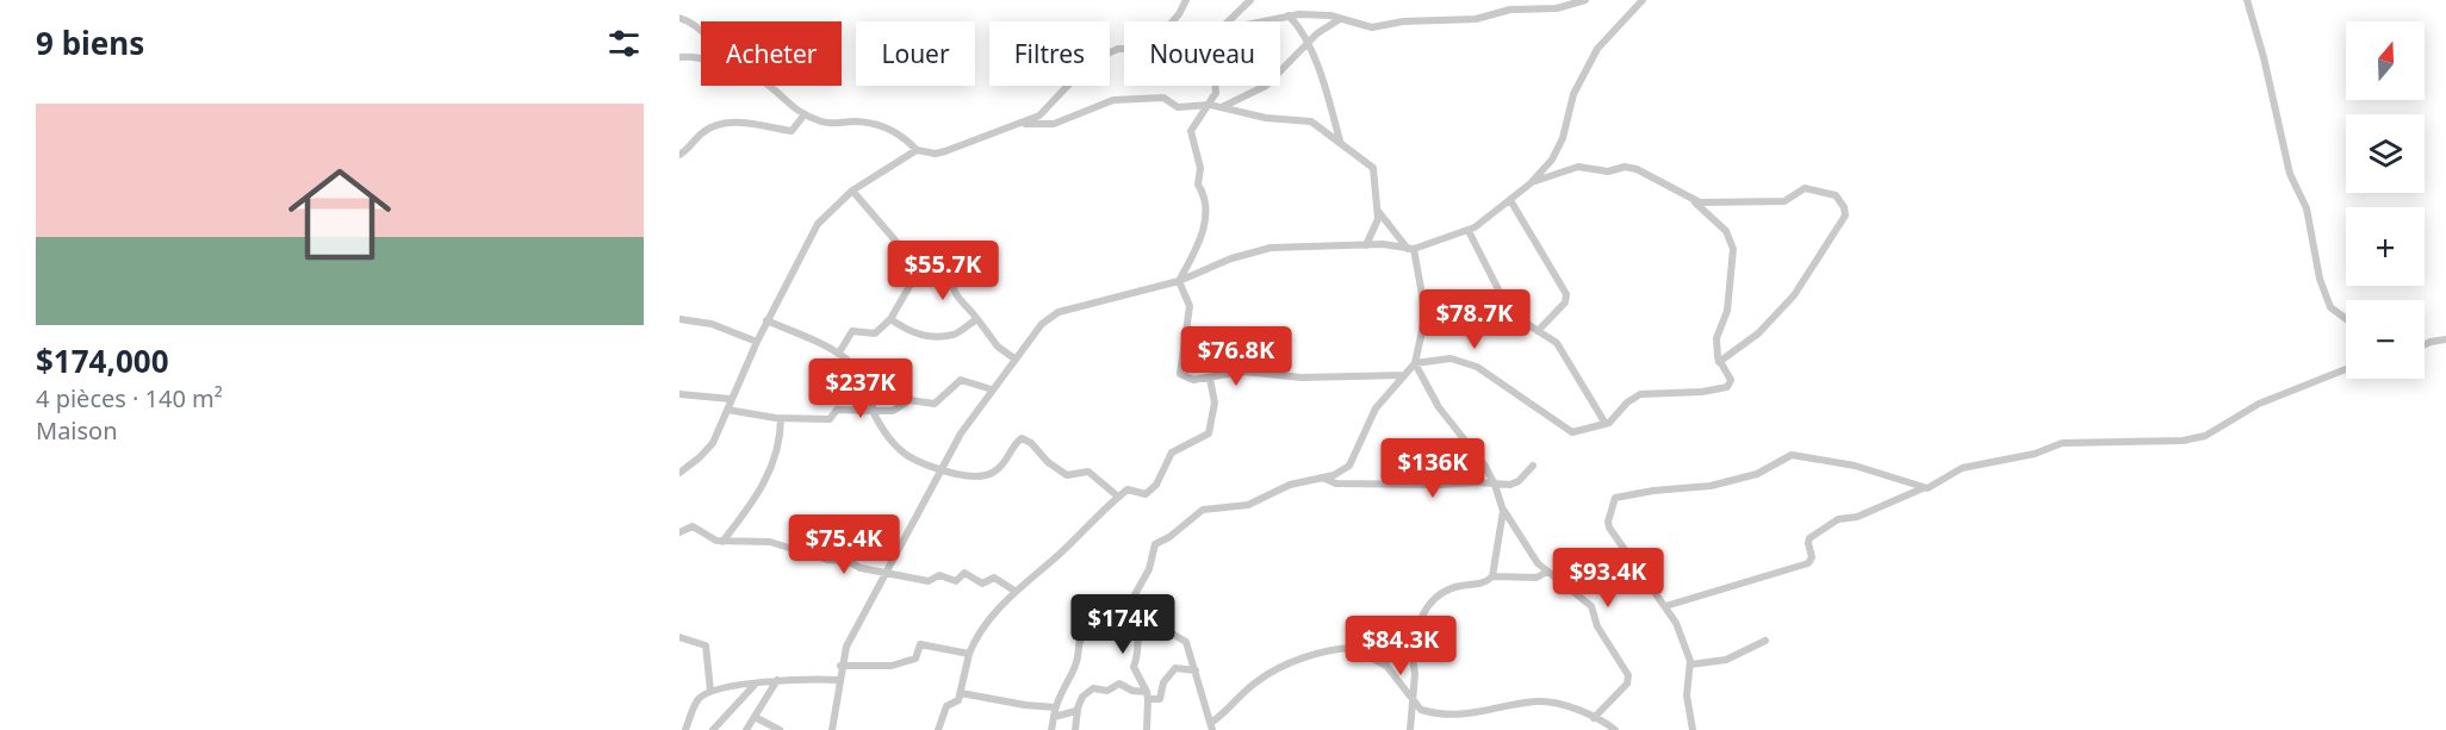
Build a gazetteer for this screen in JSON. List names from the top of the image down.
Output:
{
  "north": "top",
  "page": {
    "heading": "9 biens",
    "map_buttons": ["+", "−"],
    "chip": [
      "Acheter",
      "Louer",
      "Filtres",
      "Nouveau"
    ],
    "list": [
      {
        "name": "$174,000",
        "note": "4 pièces · 140 m² · Maison"
      }
    ],
    "price": [
      "$55.7K",
      "$78.7K",
      "$76.8K",
      "$237K",
      "$136K",
      "$75.4K",
      "$93.4K",
      "$174K",
      "$84.3K"
    ]
  }
}
